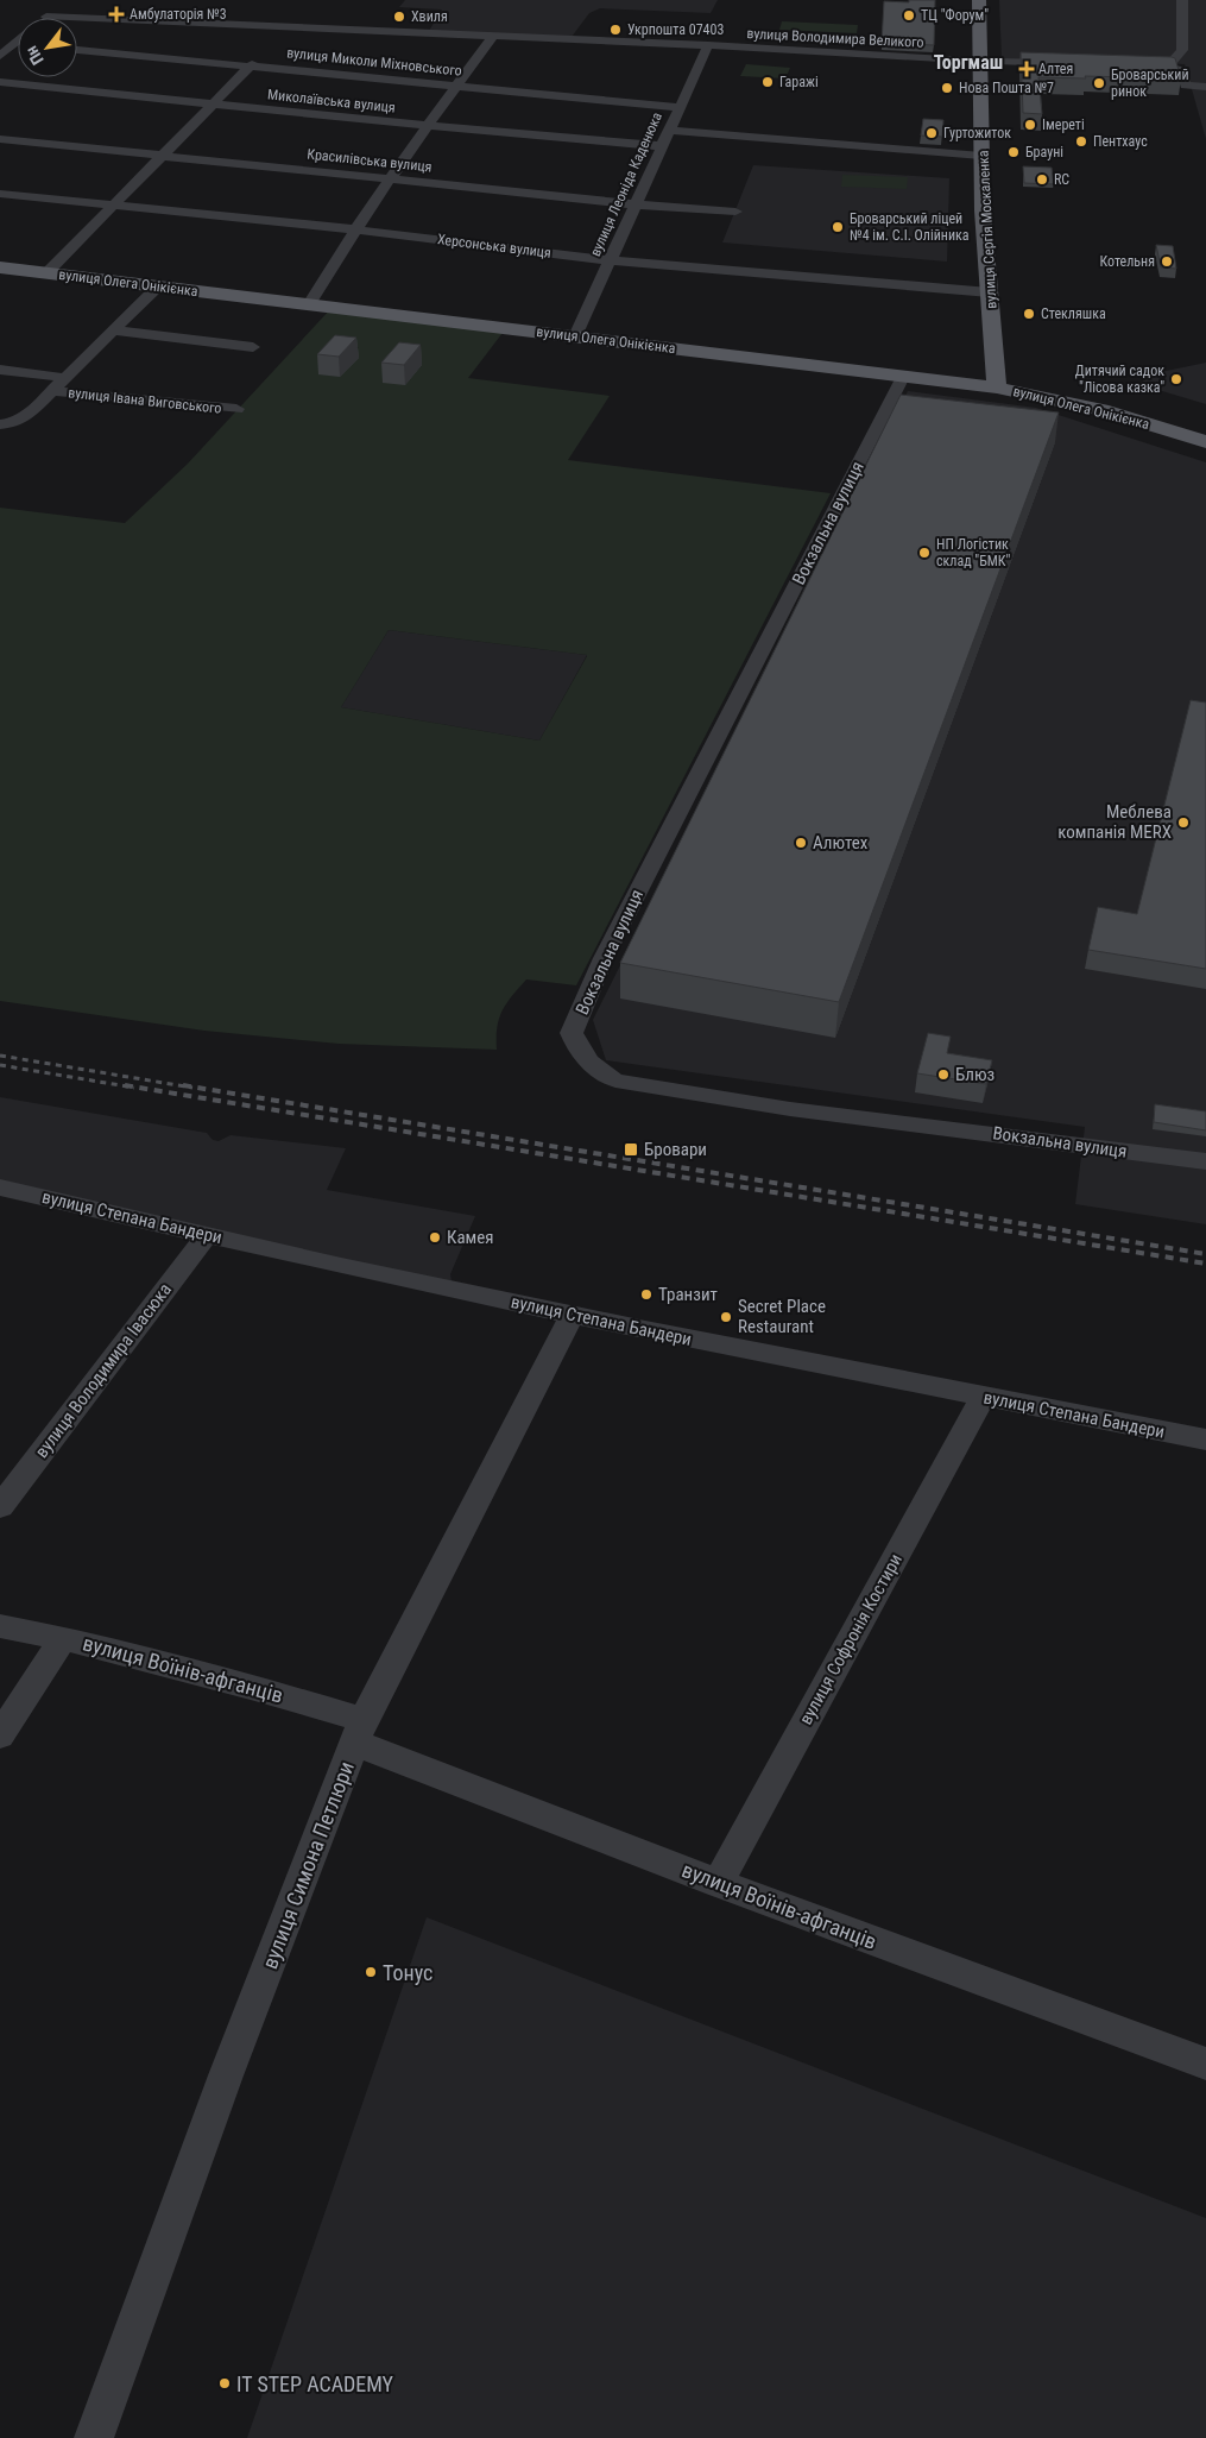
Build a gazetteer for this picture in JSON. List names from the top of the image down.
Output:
{
  "streets": {
    "main road": ["вулиця Сергія Москаленка", "вулиця Олега Онікієнка"],
    "street": [
      "вулиця Володимира Великого",
      "вулиця Миколи Міхновського",
      "Миколаївська вулиця",
      "Красилівська вулиця",
      "вулиця Леоніда Каденюка",
      "Херсонська вулиця",
      "вулиця Івана Виговського",
      "Вокзальна вулиця",
      "вулиця Степана Бандери",
      "вулиця Володимира Івасюка",
      "вулиця Софронія Костири",
      "вулиця Воїнів-афганців",
      "вулиця Симона Петлюри"
    ]
  },
  "crossings": [
    ["вулиця Володимира Великого", "вулиця Леоніда Каденюка"],
    ["вулиця Володимира Великого", "вулиця Сергія Москаленка"],
    ["вулиця Миколи Міхновського", "вулиця Леоніда Каденюка"],
    ["Миколаївська вулиця", "вулиця Леоніда Каденюка"],
    ["Красилівська вулиця", "вулиця Леоніда Каденюка"],
    ["вулиця Леоніда Каденюка", "Херсонська вулиця"],
    ["вулиця Леоніда Каденюка", "вулиця Олега Онікієнка"],
    ["вулиця Сергія Москаленка", "Херсонська вулиця"],
    ["вулиця Сергія Москаленка", "вулиця Олега Онікієнка"],
    ["вулиця Олега Онікієнка", "Вокзальна вулиця"],
    ["вулиця Степана Бандери", "вулиця Володимира Івасюка"],
    ["вулиця Степана Бандери", "вулиця Софронія Костири"],
    ["вулиця Степана Бандери", "вулиця Симона Петлюри"],
    ["вулиця Софронія Костири", "вулиця Воїнів-афганців"],
    ["вулиця Воїнів-афганців", "вулиця Симона Петлюри"]
  ],
  "districts": ["Торгмаш"],
  "places": {
    "health": ["Амбулаторія №3", "Алтея"],
    "other": [
      "ТЦ \"Форум\"",
      "Хвиля",
      "Укрпошта 07403",
      "Гаражі",
      "Броварський ринок",
      "Нова Пошта №7",
      "Імереті",
      "Гуртожиток",
      "Пентхаус",
      "Брауні",
      "RC",
      "Броварський ліцей №4 ім. С.І. Олійника",
      "Котельня",
      "Стекляшка",
      "Дитячий садок \"Лісова казка\"",
      "НП Логістик склад \"БМК\"",
      "Меблева компанія MERX",
      "Алютех",
      "Блюз",
      "Камея",
      "Транзит",
      "Secret Place Restaurant",
      "Тонус",
      "IT STEP ACADEMY"
    ],
    "transit": ["Бровари"]
  },
  "north": "bottom left"
}
